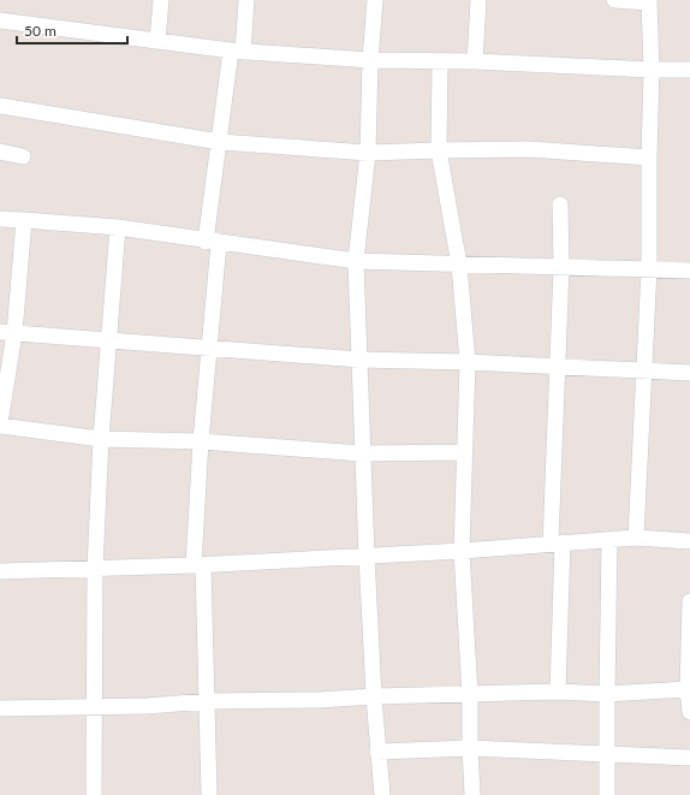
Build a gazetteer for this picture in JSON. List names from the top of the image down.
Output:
{
  "scale_bar": "50 m"
}
